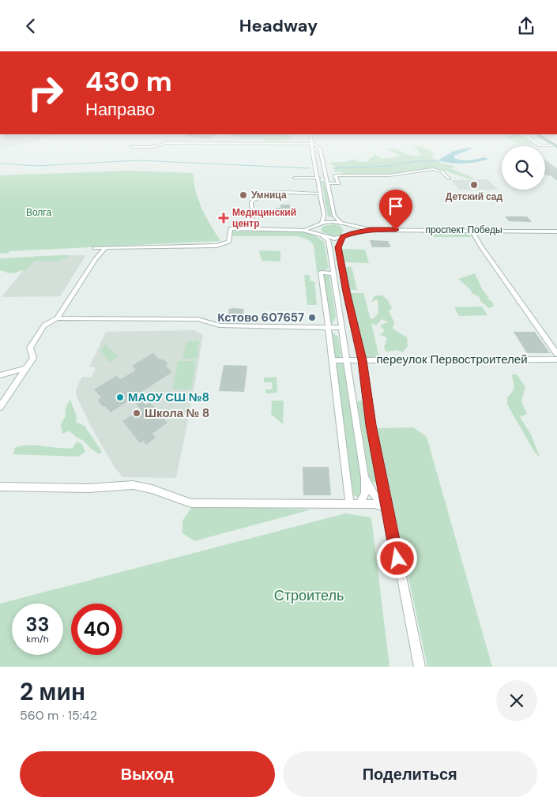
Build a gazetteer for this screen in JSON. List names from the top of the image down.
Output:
{
  "streets": {
    "street": ["проспект Победы", "переулок Первостроителей"]
  },
  "parks": ["Волга", "Строитель"],
  "places": {
    "other": [
      "Детский сад",
      "Умница",
      "Кстово 607657",
      "МАОУ СШ №8",
      "Школа № 8"
    ],
    "health": ["Медицинский центр"]
  },
  "page": {
    "header": "Headway",
    "turn": ["430 m", "Направо"],
    "speed": "33 km/h",
    "limit": "40",
    "heading": ["2 мин", "560 m · 15:42"],
    "buttons": ["Выход", "Поделиться"]
  }
}
